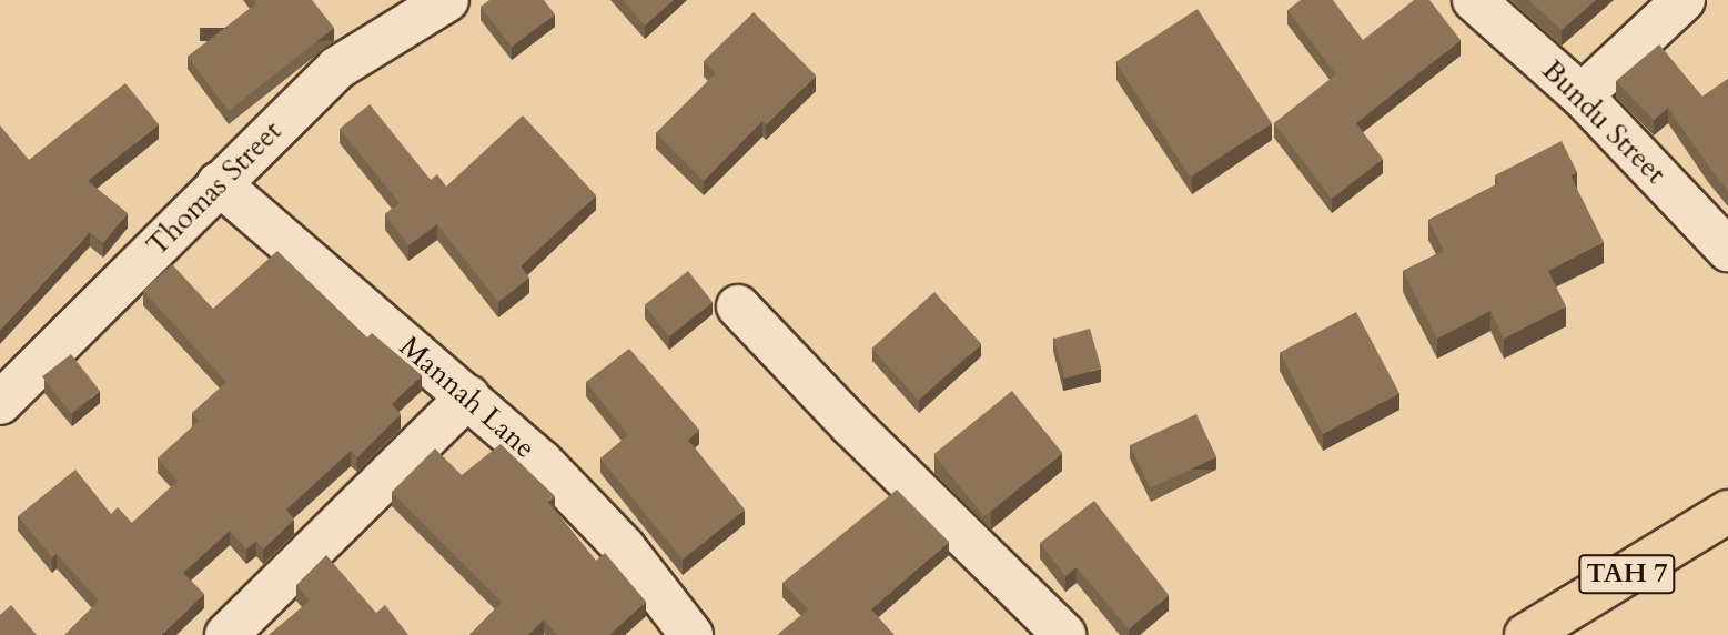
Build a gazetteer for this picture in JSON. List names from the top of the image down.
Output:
{
  "streets": {
    "highway": ["TAH 7"],
    "street": ["Bundu Street", "Thomas Street", "Mannah Lane"]
  },
  "crossings": [
    ["Thomas Street", "Mannah Lane"]
  ]
}
